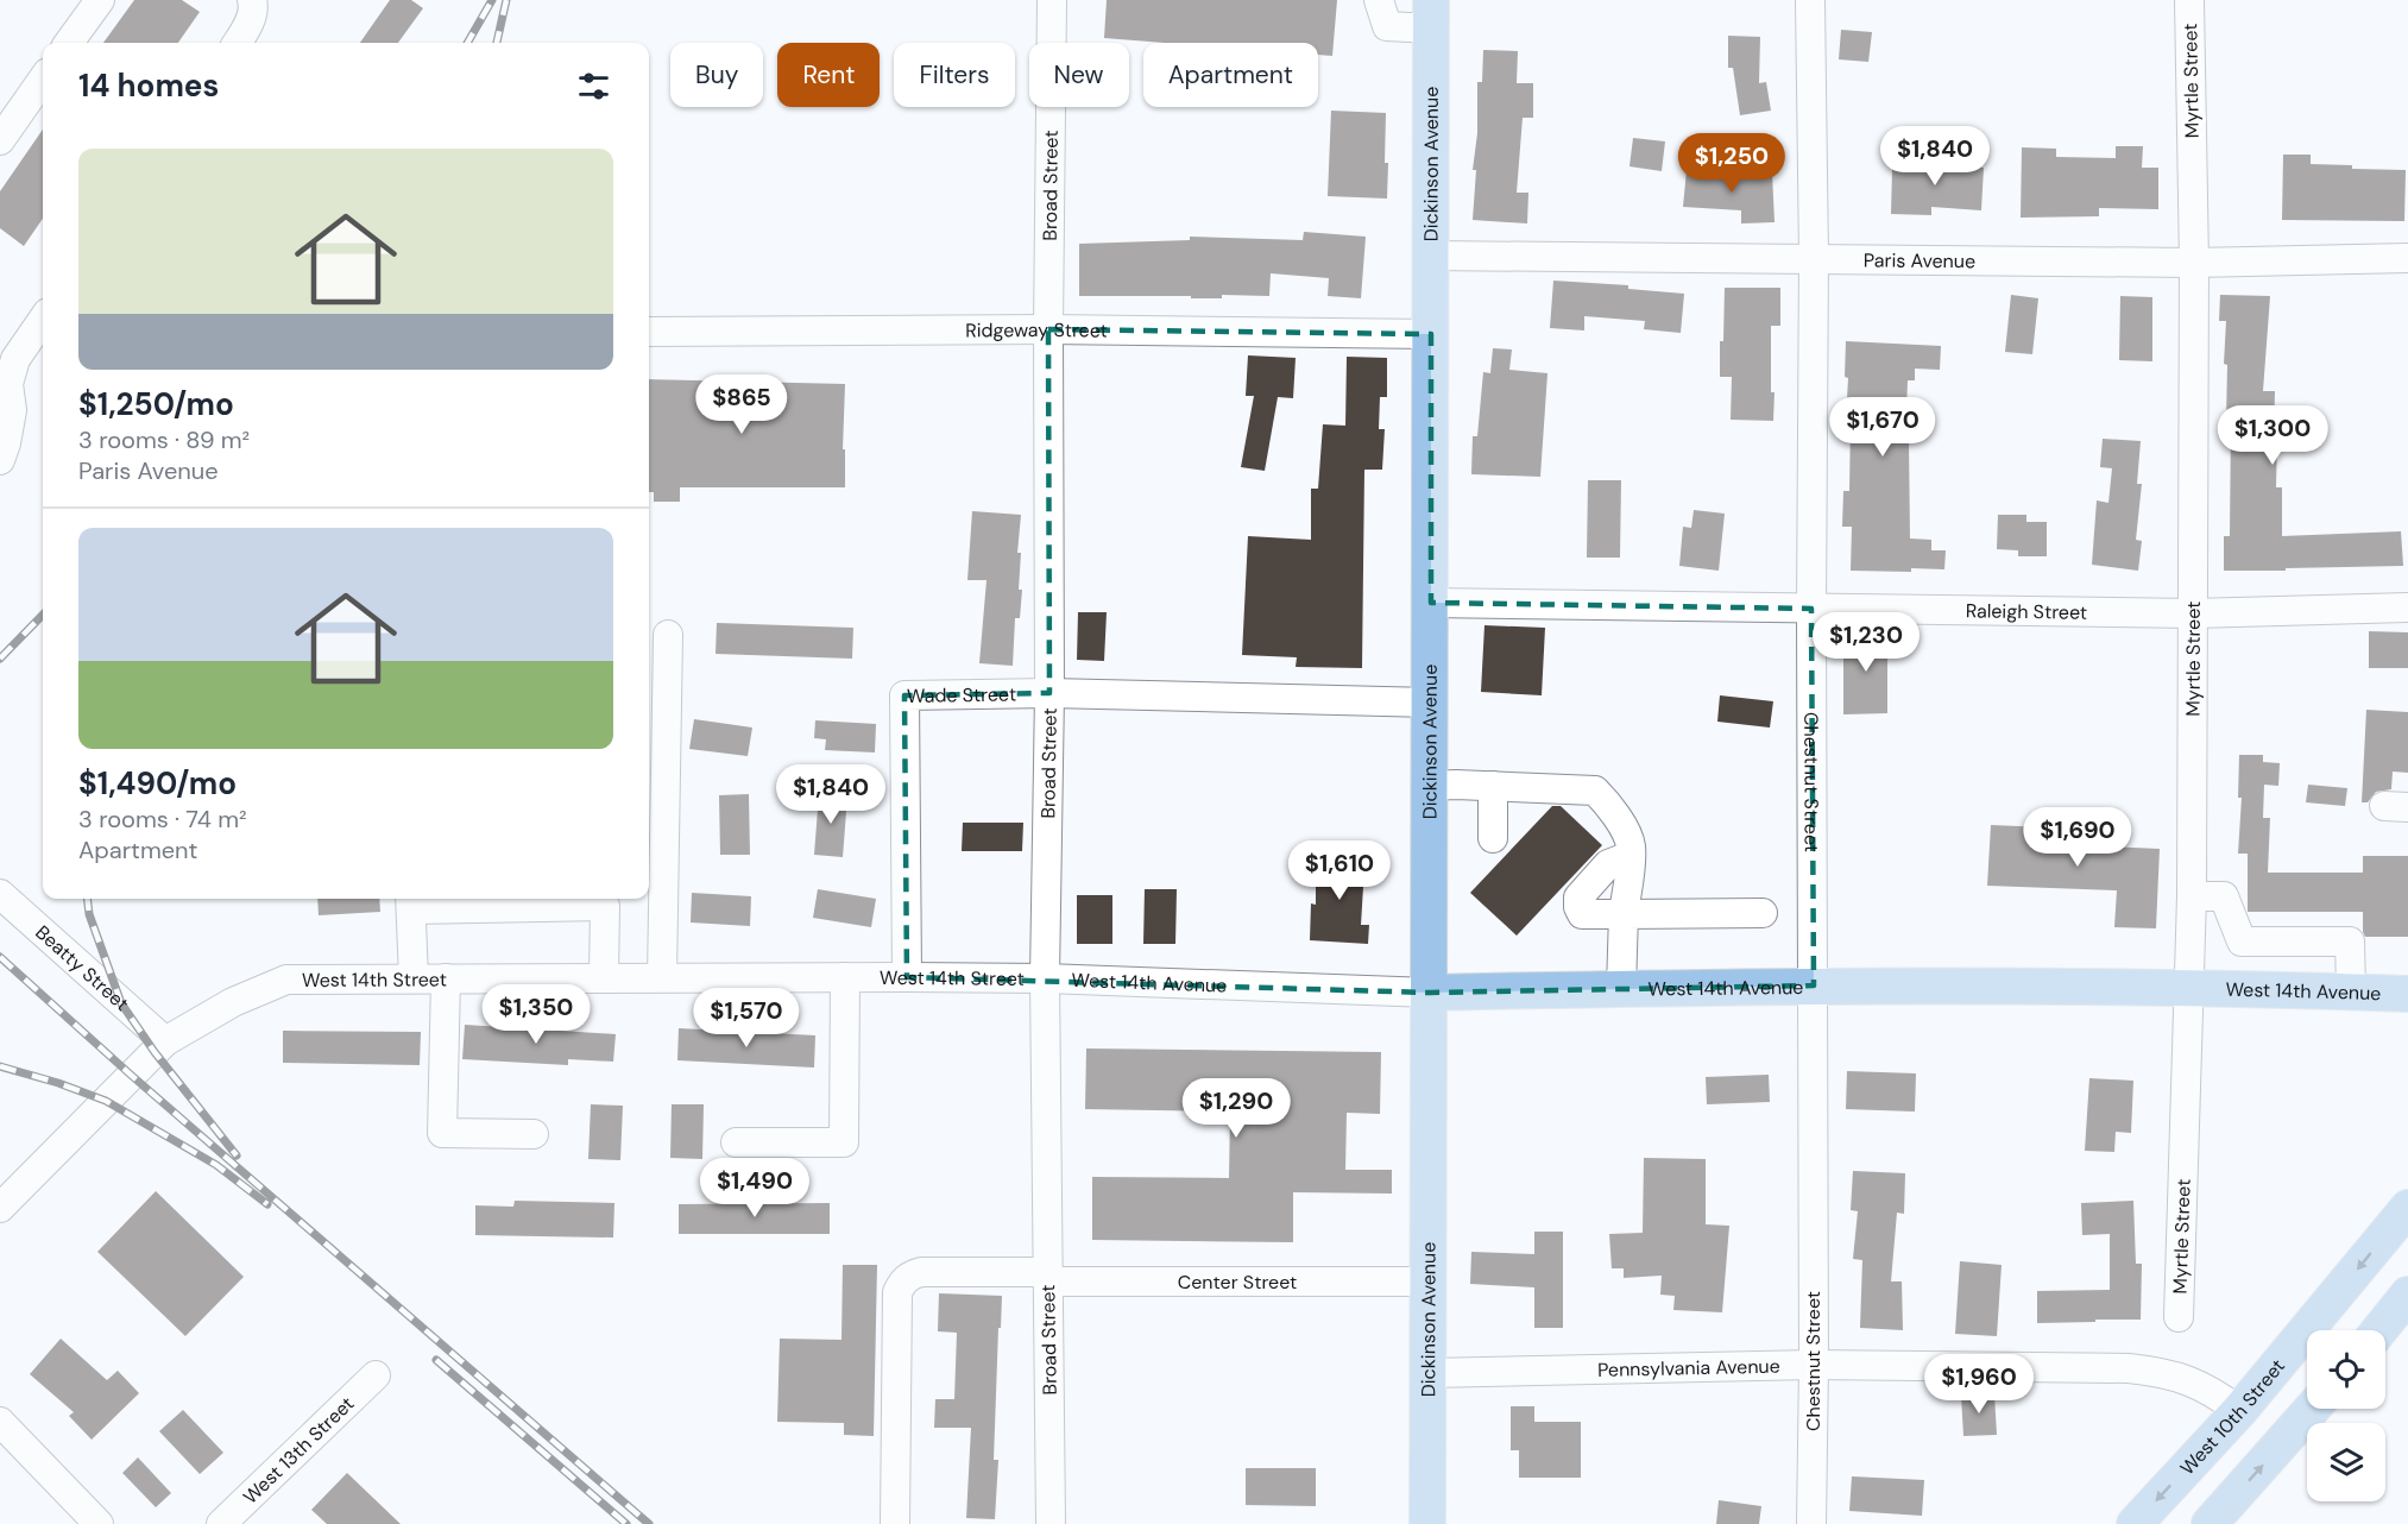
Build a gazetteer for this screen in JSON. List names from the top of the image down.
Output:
{
  "streets": {
    "main road": ["Dickinson Avenue", "West 14th Avenue", "West 10th Street"],
    "street": [
      "Myrtle Street",
      "Broad Street",
      "Paris Avenue",
      "Ridgeway Street",
      "Raleigh Street",
      "Wade Street",
      "Chestnut Street",
      "Beatty Street",
      "West 14th Street",
      "Center Street",
      "Pennsylvania Avenue",
      "West 13th Street"
    ]
  },
  "crossings": [
    ["Myrtle Street", "Paris Avenue"],
    ["Myrtle Street", "Raleigh Street"],
    ["Myrtle Street", "West 14th Avenue"],
    ["Dickinson Avenue", "Paris Avenue"],
    ["Dickinson Avenue", "Ridgeway Street"],
    ["Dickinson Avenue", "Raleigh Street"],
    ["Dickinson Avenue", "Wade Street"],
    ["Dickinson Avenue", "West 14th Avenue"],
    ["Dickinson Avenue", "Center Street"],
    ["Dickinson Avenue", "Pennsylvania Avenue"],
    ["Broad Street", "Ridgeway Street"],
    ["Broad Street", "Wade Street"],
    ["Broad Street", "West 14th Street"],
    ["Broad Street", "West 14th Avenue"],
    ["Broad Street", "Center Street"],
    ["Paris Avenue", "Chestnut Street"],
    ["Raleigh Street", "Chestnut Street"],
    ["Wade Street", "West 14th Street"],
    ["Chestnut Street", "West 14th Avenue"],
    ["Chestnut Street", "Pennsylvania Avenue"],
    ["Beatty Street", "West 14th Street"],
    ["West 14th Street", "West 14th Avenue"],
    ["Pennsylvania Avenue", "West 10th Street"]
  ],
  "page": {
    "chip": [
      "Buy",
      "Rent",
      "Filters",
      "New",
      "Apartment"
    ],
    "heading": "14 homes",
    "price": [
      "$1,840",
      "$1,250",
      "$865",
      "$1,670",
      "$1,300",
      "$1,230",
      "$1,840",
      "$1,690",
      "$1,610",
      "$1,350",
      "$1,570",
      "$1,290",
      "$1,490",
      "$1,960"
    ],
    "list": [
      {
        "name": "$1,250/mo",
        "note": "3 rooms · 89 m² · Paris Avenue"
      },
      {
        "name": "$1,490/mo",
        "note": "3 rooms · 74 m² · Apartment"
      }
    ]
  }
}
